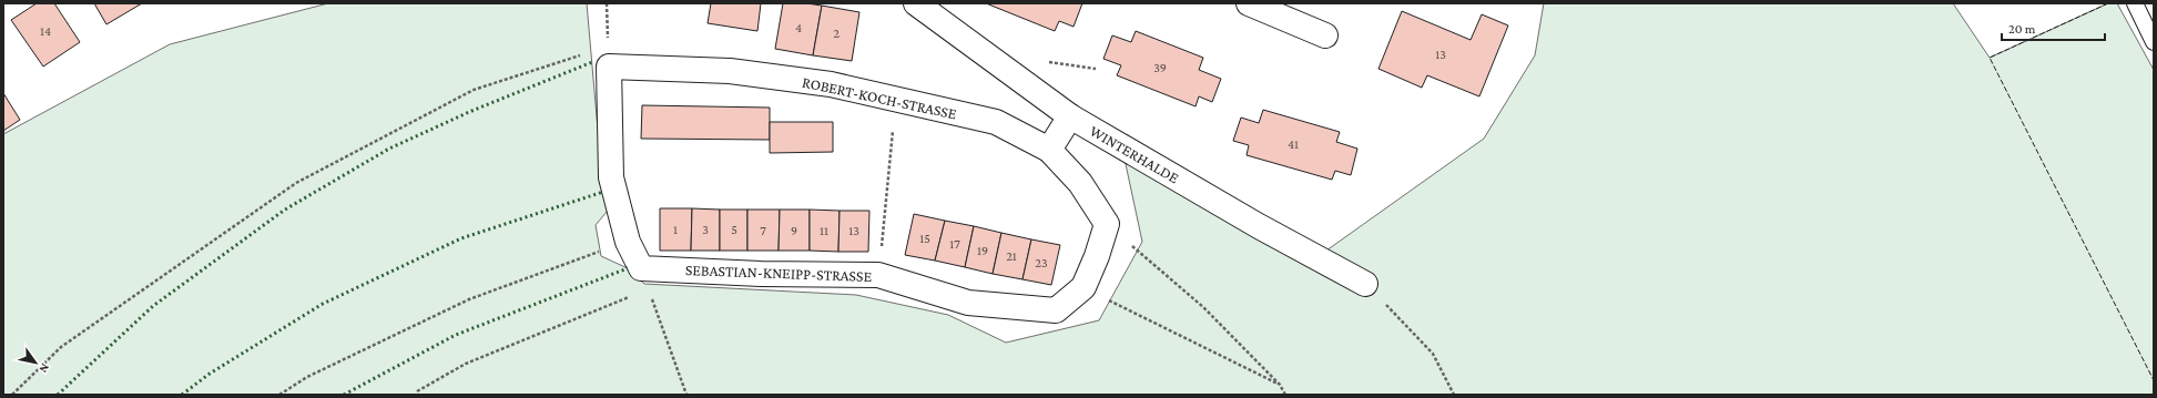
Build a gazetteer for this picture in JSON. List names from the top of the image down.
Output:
{
  "streets": {
    "street": ["ROBERT-KOCH-STRASSE", "WINTERHALDE", "SEBASTIAN-KNEIPP-STRASSE"]
  },
  "house_numbers": [
    "4",
    "14",
    "2",
    "13",
    "39",
    "41",
    "1",
    "3",
    "5",
    "7",
    "9",
    "11",
    "13",
    "15",
    "17",
    "19",
    "21",
    "23"
  ],
  "scale_bar": "20 m",
  "north": "bottom right"
}
